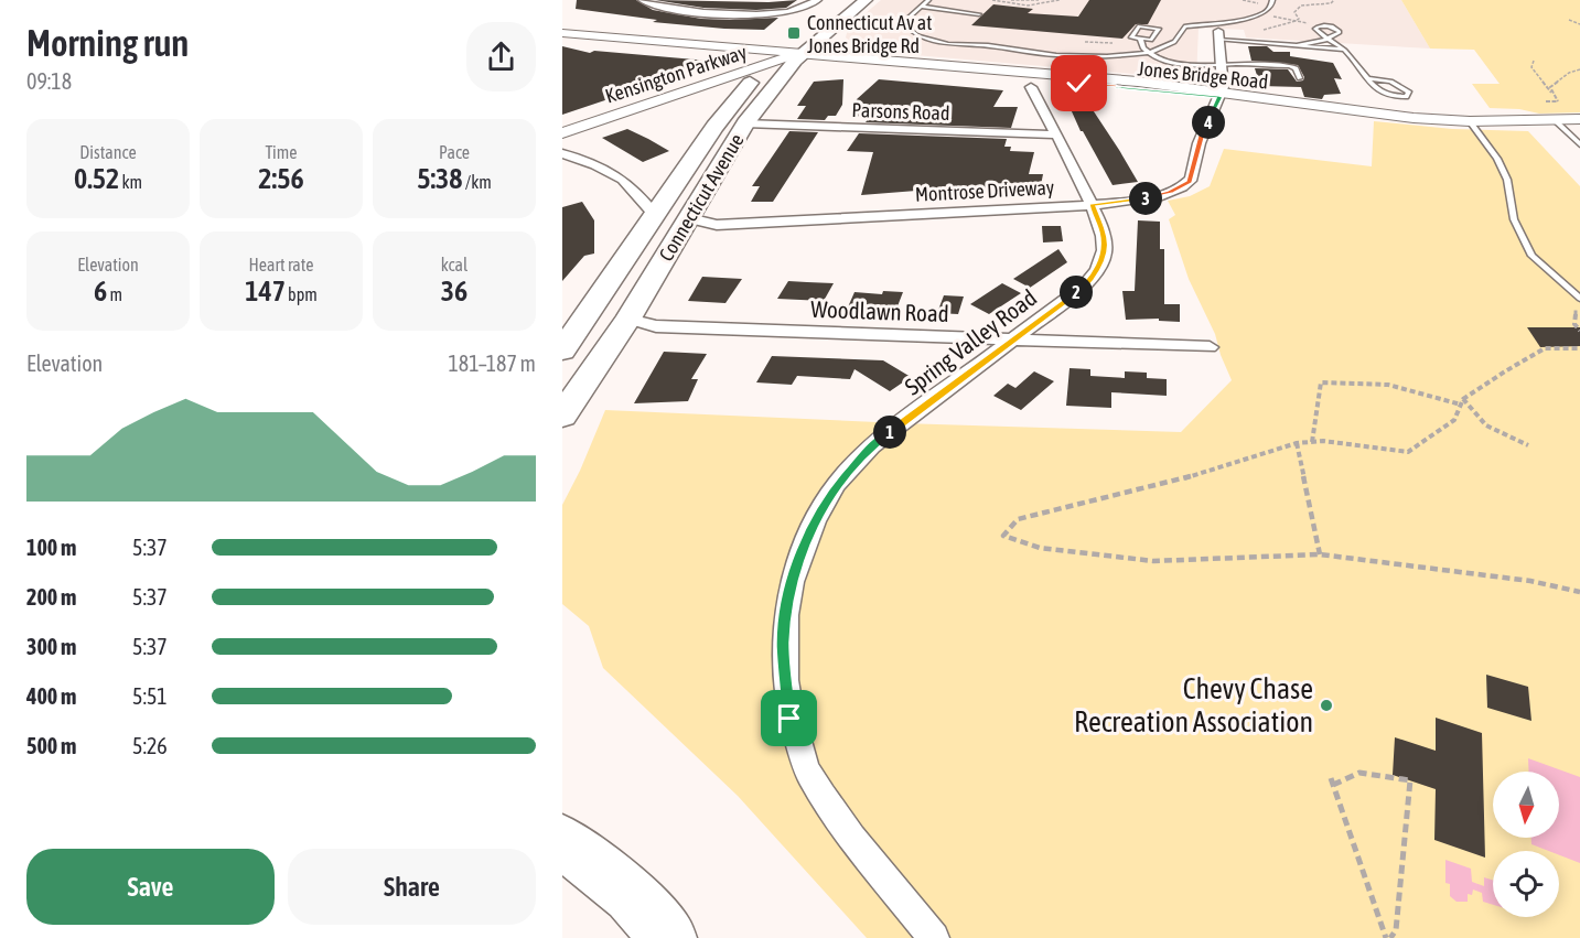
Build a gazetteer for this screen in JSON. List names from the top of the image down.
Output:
{
  "streets": {
    "main road": ["Kensington Parkway", "Jones Bridge Road", "Connecticut Avenue"],
    "street": [
      "Parsons Road",
      "Montrose Driveway",
      "Woodlawn Road",
      "Spring Valley Road"
    ]
  },
  "crossings": [
    ["Kensington Parkway", "Jones Bridge Road"],
    ["Kensington Parkway", "Connecticut Avenue"],
    ["Jones Bridge Road", "Montrose Driveway"],
    ["Jones Bridge Road", "Connecticut Avenue"],
    ["Parsons Road", "Connecticut Avenue"],
    ["Parsons Road", "Spring Valley Road"],
    ["Montrose Driveway", "Connecticut Avenue"],
    ["Montrose Driveway", "Spring Valley Road"],
    ["Connecticut Avenue", "Woodlawn Road"],
    ["Woodlawn Road", "Spring Valley Road"]
  ],
  "places": {
    "transit": ["Connecticut Av at Jones Bridge Rd"],
    "other": ["Chevy Chase Recreation Association"]
  },
  "north": "bottom",
  "page": {
    "heading": ["Morning run", "09:18"],
    "pins": [
      "4",
      "3",
      "2",
      "1"
    ],
    "stats": [
      ["Distance", "0.52 km"],
      ["Time", "2:56"],
      ["Pace", "5:38 /km"],
      ["Elevation", "6 m"],
      ["Heart rate", "147 bpm"],
      ["kcal", "36"]
    ],
    "chart": ["Elevation", "181–187 m"],
    "list": [
      {
        "name": "100 m",
        "note": "5:37"
      },
      {
        "name": "200 m",
        "note": "5:37"
      },
      {
        "name": "300 m",
        "note": "5:37"
      },
      {
        "name": "400 m",
        "note": "5:51"
      },
      {
        "name": "500 m",
        "note": "5:26"
      }
    ],
    "buttons": ["Save", "Share"]
  }
}
